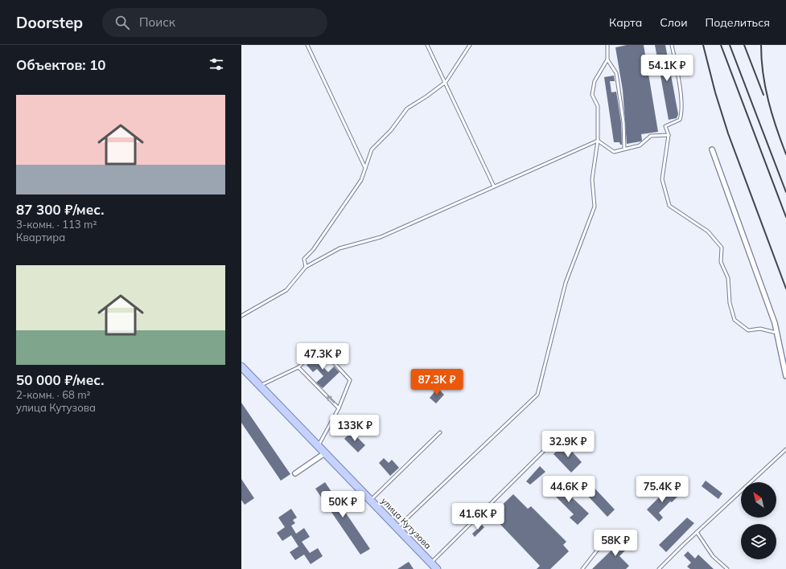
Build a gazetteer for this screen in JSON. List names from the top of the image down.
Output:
{
  "streets": {
    "main road": ["улица Кутузова"]
  },
  "north": "top left",
  "page": {
    "header": "Doorstep",
    "search": "Поиск",
    "nav": ["Карта", "Слои", "Поделиться"],
    "heading": "Объектов: 10",
    "price": [
      "54.1K ₽",
      "47.3K ₽",
      "87.3K ₽",
      "133K ₽",
      "32.9K ₽",
      "44.6K ₽",
      "75.4K ₽",
      "50K ₽",
      "41.6K ₽",
      "58K ₽"
    ],
    "list": [
      {
        "name": "87 300 ₽/мес.",
        "note": "3-комн. · 113 m² · Квартира"
      },
      {
        "name": "50 000 ₽/мес.",
        "note": "2-комн. · 68 m² · улица Кутузова"
      }
    ]
  }
}
